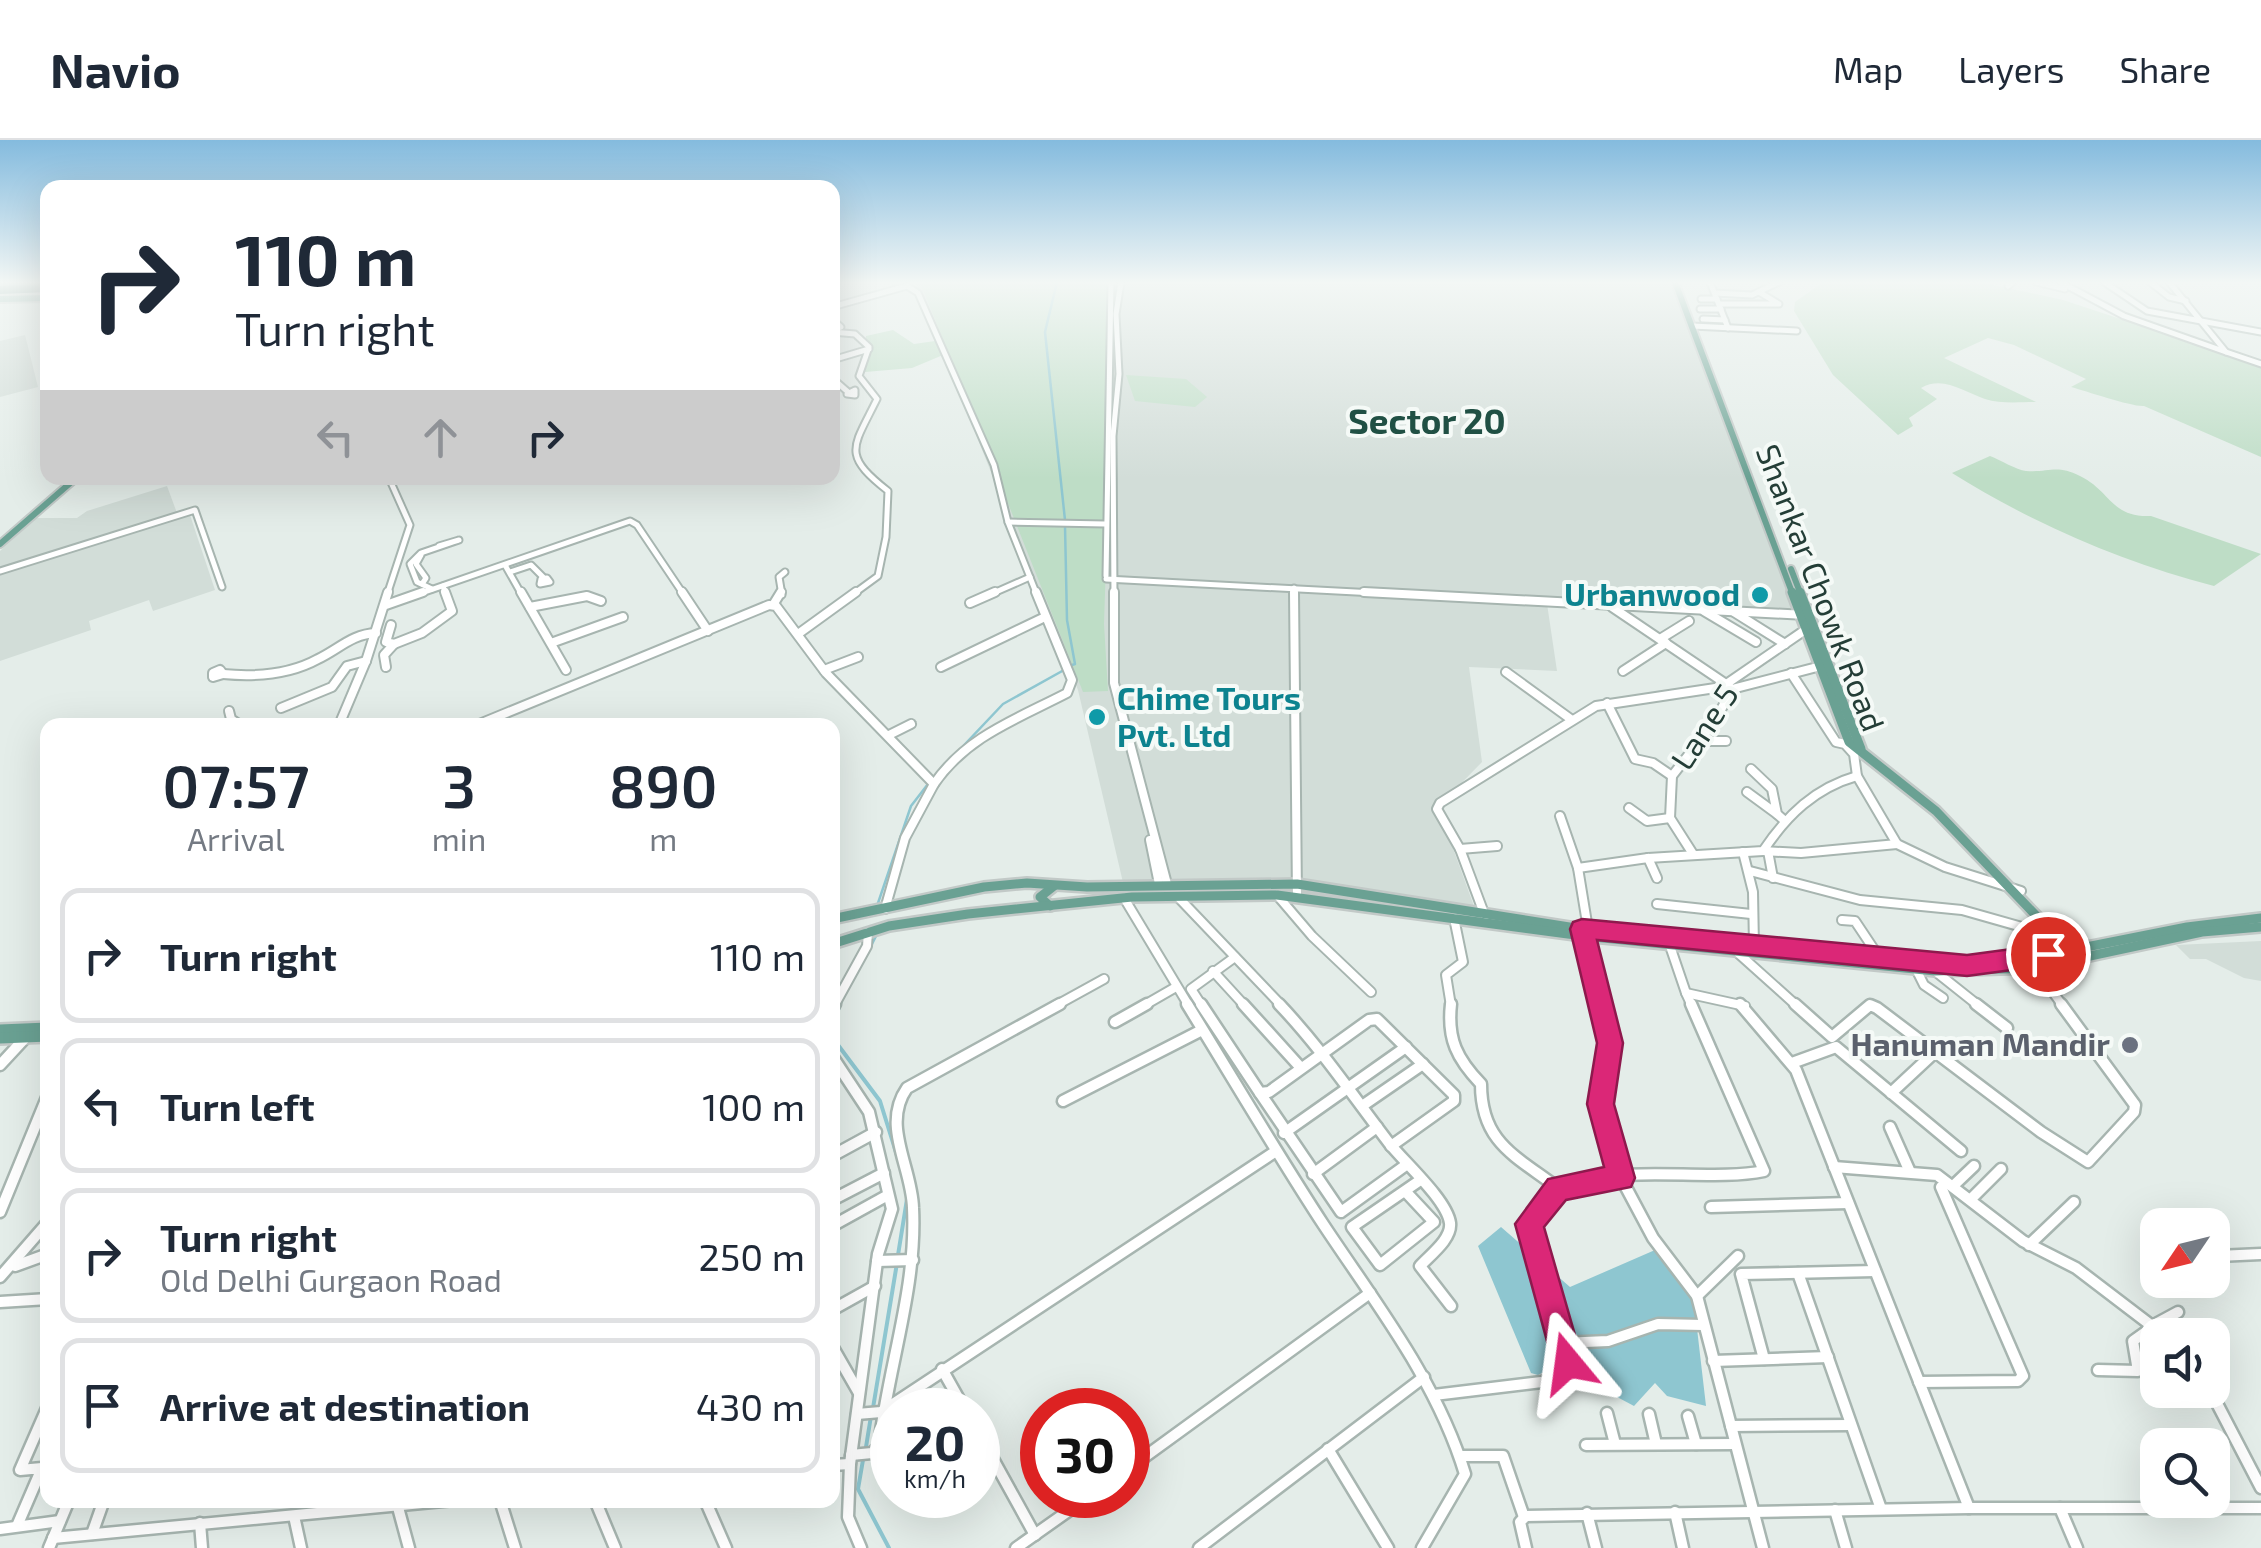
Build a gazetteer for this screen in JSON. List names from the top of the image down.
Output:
{
  "streets": {
    "main road": ["Shankar Chowk Road"],
    "street": ["Lane 5"]
  },
  "crossings": [
    ["Shankar Chowk Road", "Lane 5"]
  ],
  "districts": ["Sector 20"],
  "places": ["Urbanwood", "Chime Tours Pvt. Ltd", "Hanuman Mandir"],
  "north": "bottom left",
  "page": {
    "header": "Navio",
    "nav": ["Map", "Layers", "Share"],
    "turn": ["110 m", "Turn right"],
    "eta": [
      "07:57",
      "Arrival",
      "3",
      "min",
      "890",
      "m"
    ],
    "list": [
      {
        "name": "Turn right",
        "value": "110 m"
      },
      {
        "name": "Turn left",
        "value": "100 m"
      },
      {
        "name": "Turn right",
        "note": "Old Delhi Gurgaon Road",
        "value": "250 m"
      },
      {
        "name": "Arrive at destination",
        "value": "430 m"
      }
    ],
    "speed": "20 km/h",
    "limit": "30"
  }
}
